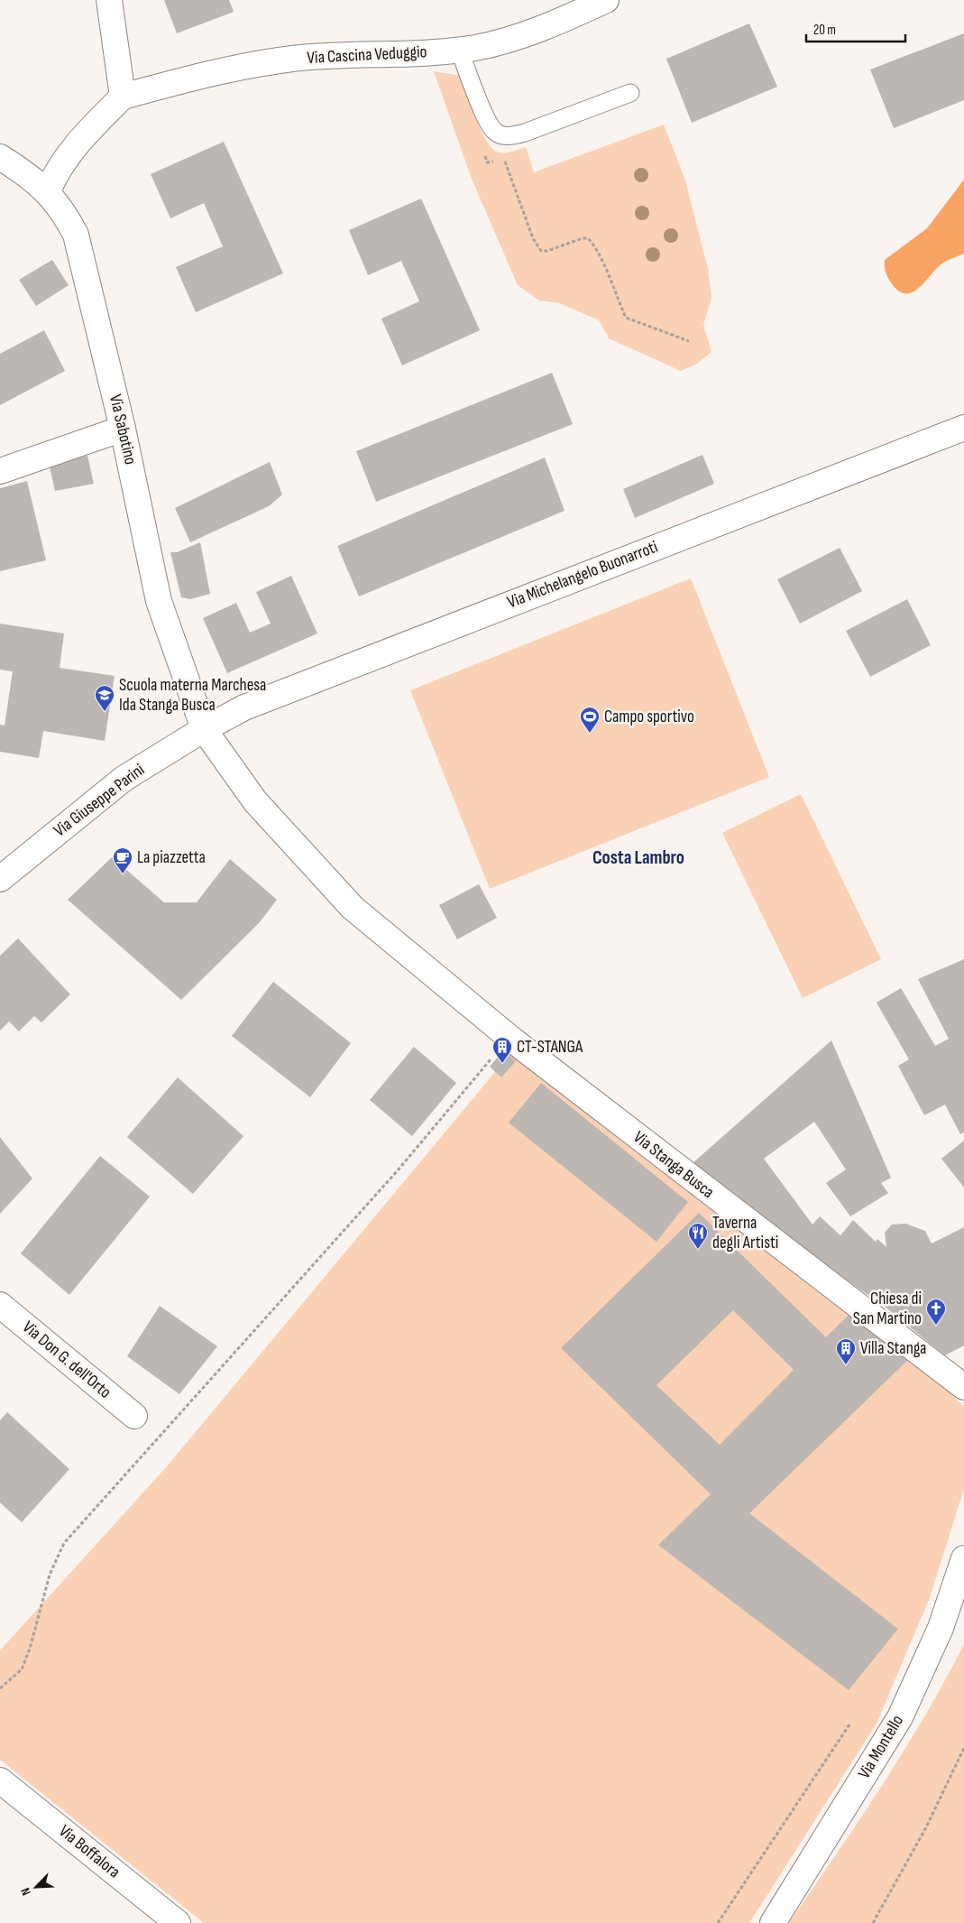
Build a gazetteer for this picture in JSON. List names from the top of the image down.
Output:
{
  "streets": {
    "street": [
      "Via Cascina Veduggio",
      "Via Sabotino",
      "Via Michelangelo Buonarroti",
      "Via Giuseppe Parini",
      "Via Stanga Busca",
      "Via Don G. dell'Orto",
      "Via Montello",
      "Via Boffalora"
    ]
  },
  "crossings": [
    ["Via Sabotino", "Via Michelangelo Buonarroti"],
    ["Via Sabotino", "Via Giuseppe Parini"],
    ["Via Sabotino", "Via Stanga Busca"],
    ["Via Michelangelo Buonarroti", "Via Giuseppe Parini"]
  ],
  "districts": ["Costa Lambro"],
  "places": {
    "school or university": ["Scuola materna Marchesa Ida Stanga Busca"],
    "sports": ["Campo sportivo"],
    "cafe": ["La piazzetta"],
    "building": ["CT-STANGA", "Villa Stanga"],
    "restaurant": ["Taverna degli Artisti"],
    "church": ["Chiesa di San Martino"]
  },
  "scale_bar": "20 m",
  "north": "bottom left"
}
